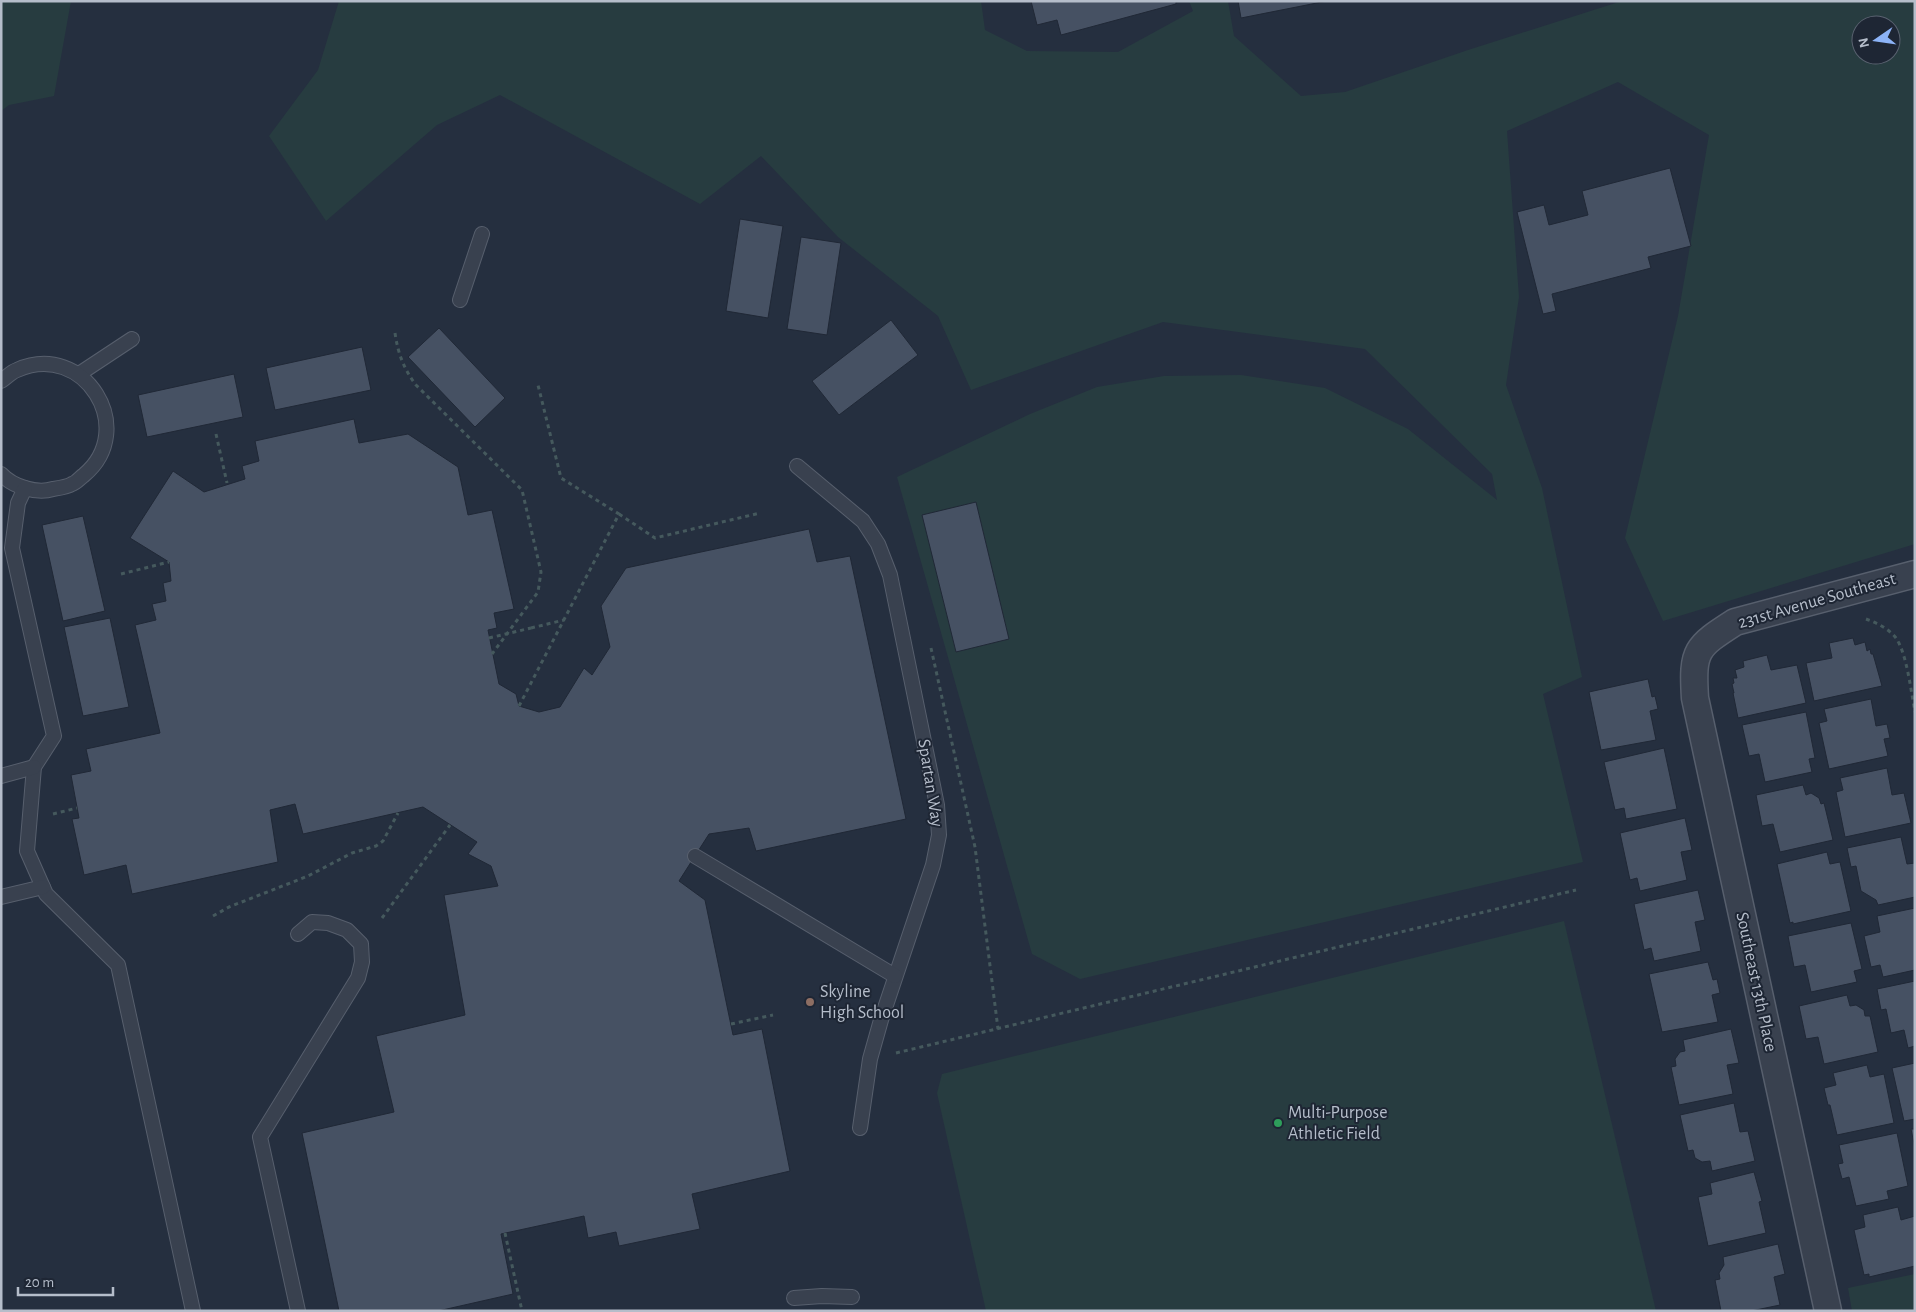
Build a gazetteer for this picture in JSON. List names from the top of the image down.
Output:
{
  "streets": {
    "street": ["231st Avenue Southeast", "Southeast 13th Place"],
    "lane": ["Spartan Way"]
  },
  "crossings": [
    ["231st Avenue Southeast", "Southeast 13th Place"]
  ],
  "places": ["Skyline High School", "Multi-Purpose Athletic Field"],
  "scale_bar": "20 m",
  "north": "left"
}
